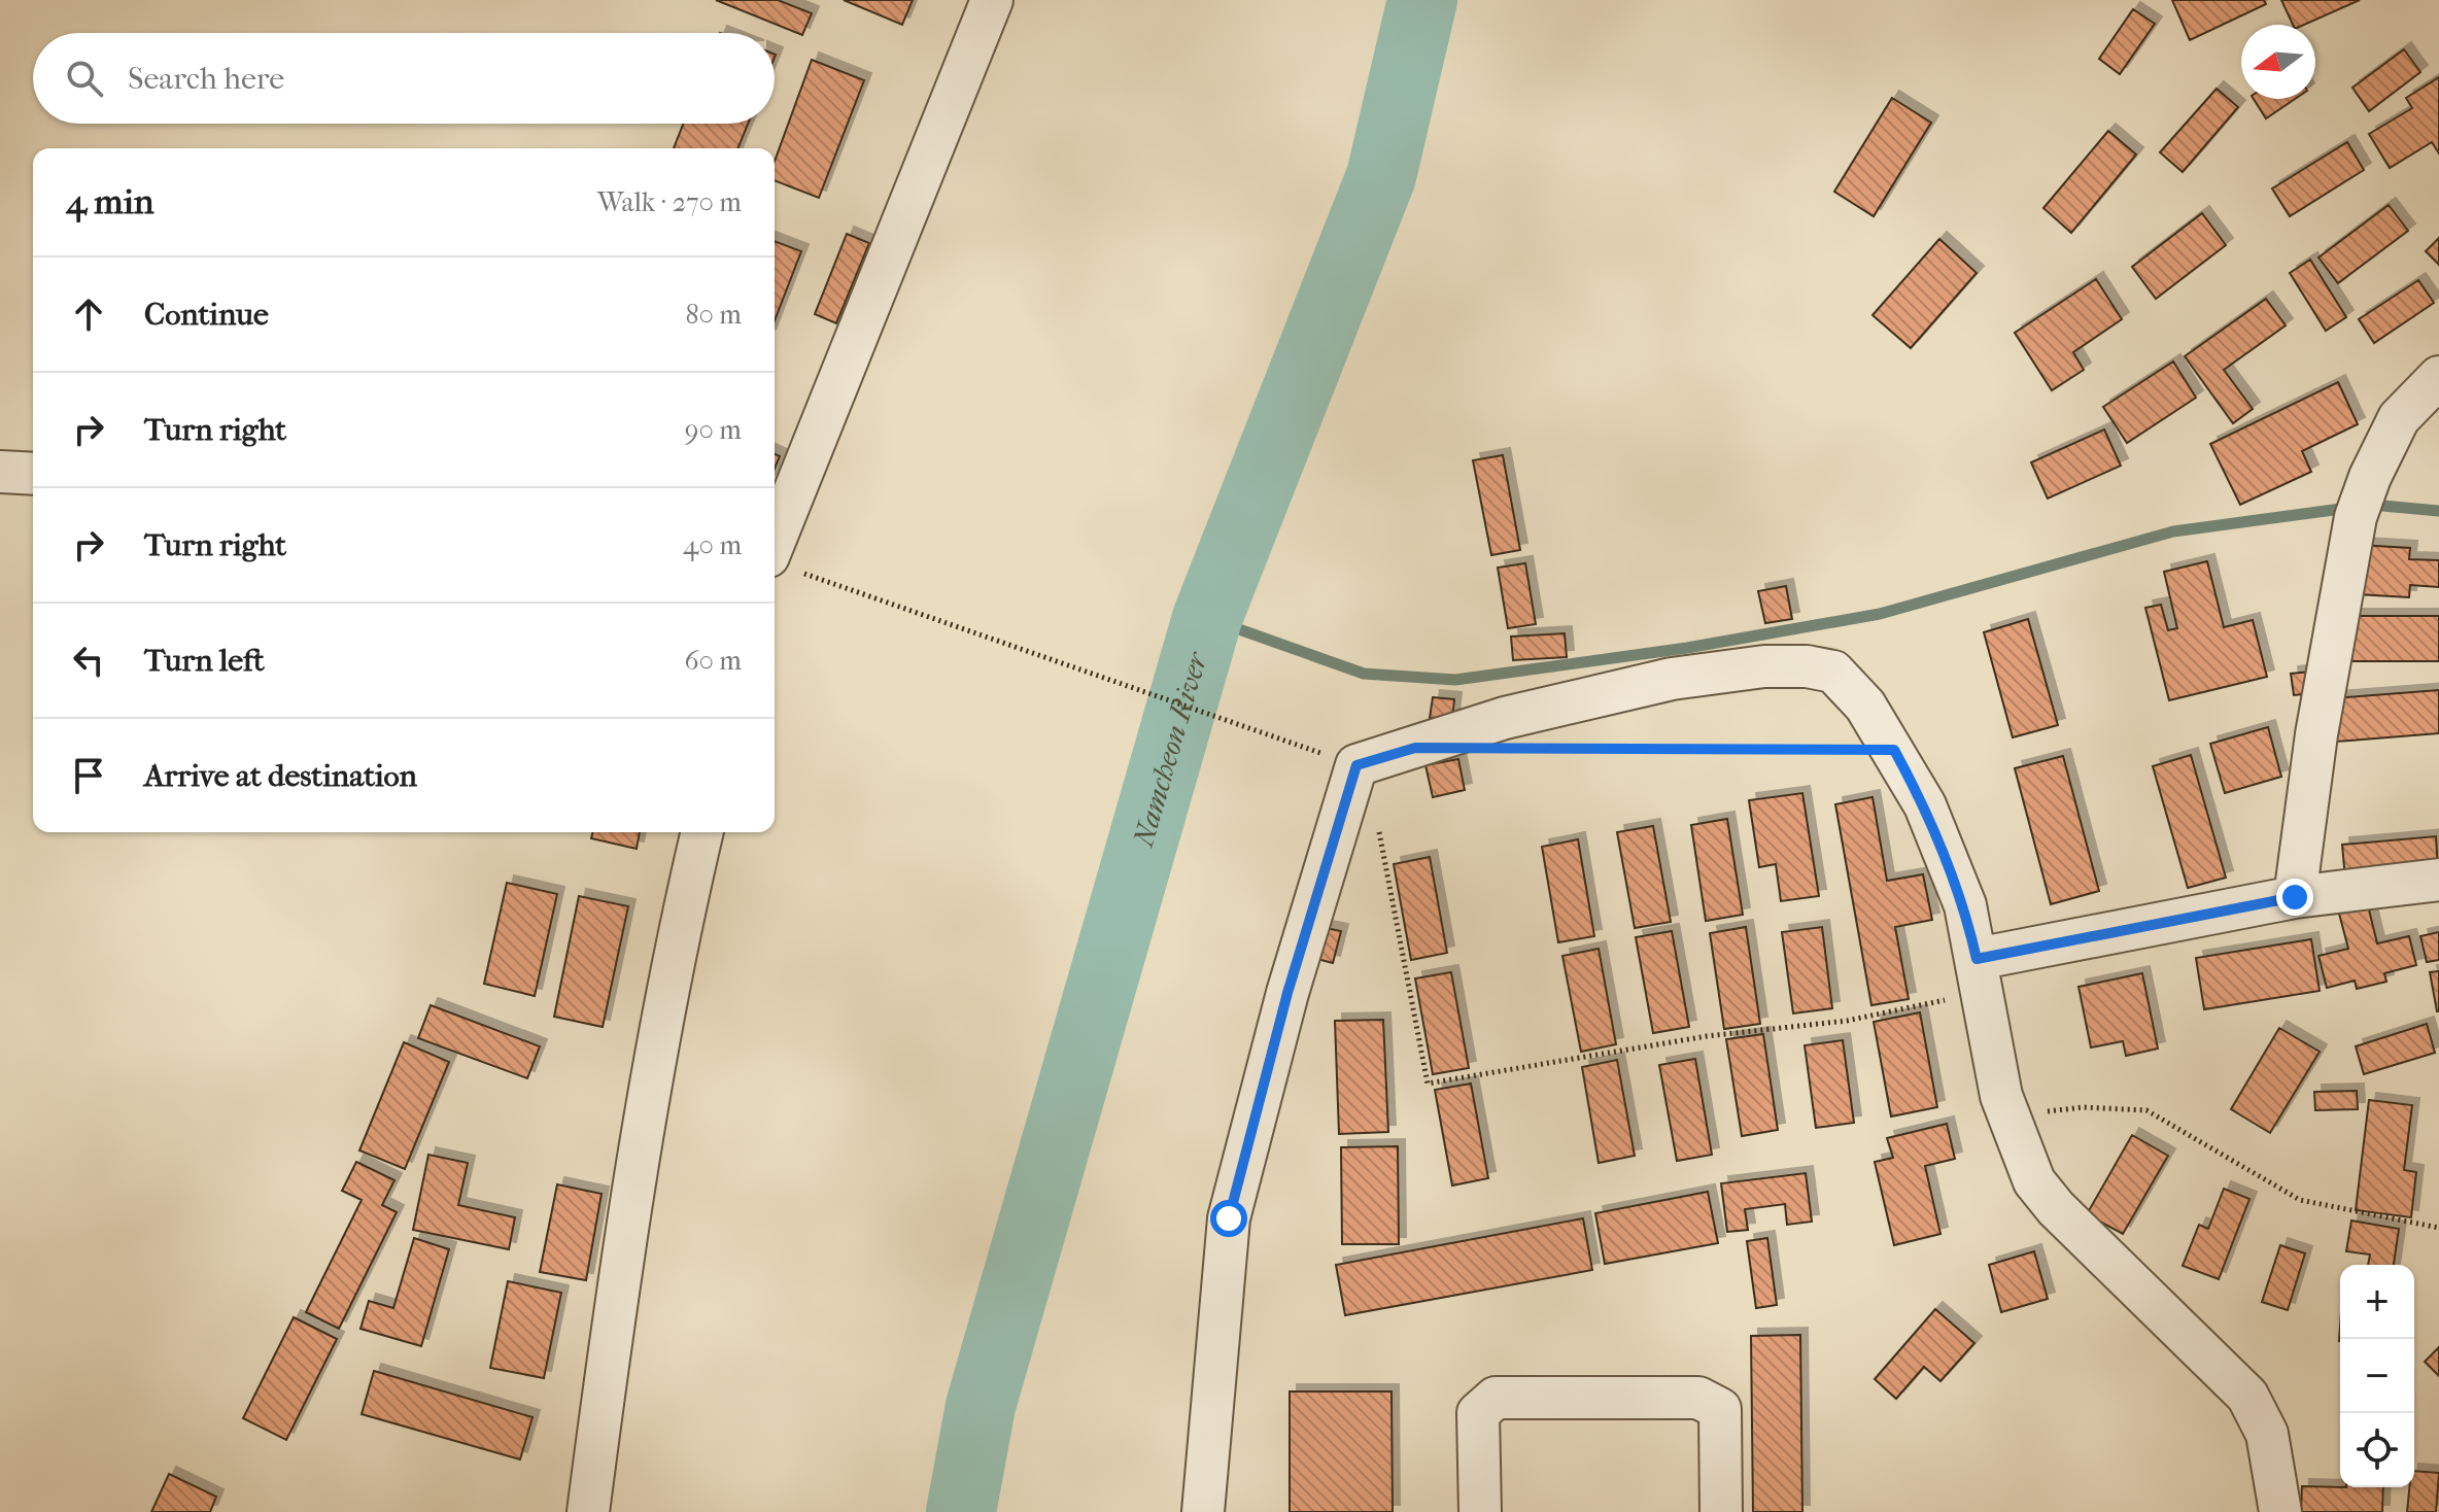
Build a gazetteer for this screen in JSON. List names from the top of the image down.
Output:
{
  "water": ["Namcheon River"],
  "north": "left",
  "page": {
    "search": "Search here",
    "heading": ["4 min", "Walk · 270 m"],
    "list": [
      ["Continue", "80 m"],
      ["Turn right", "90 m"],
      ["Turn right", "40 m"],
      ["Turn left", "60 m"],
      "Arrive at destination"
    ],
    "map_buttons": ["+", "−"]
  }
}
